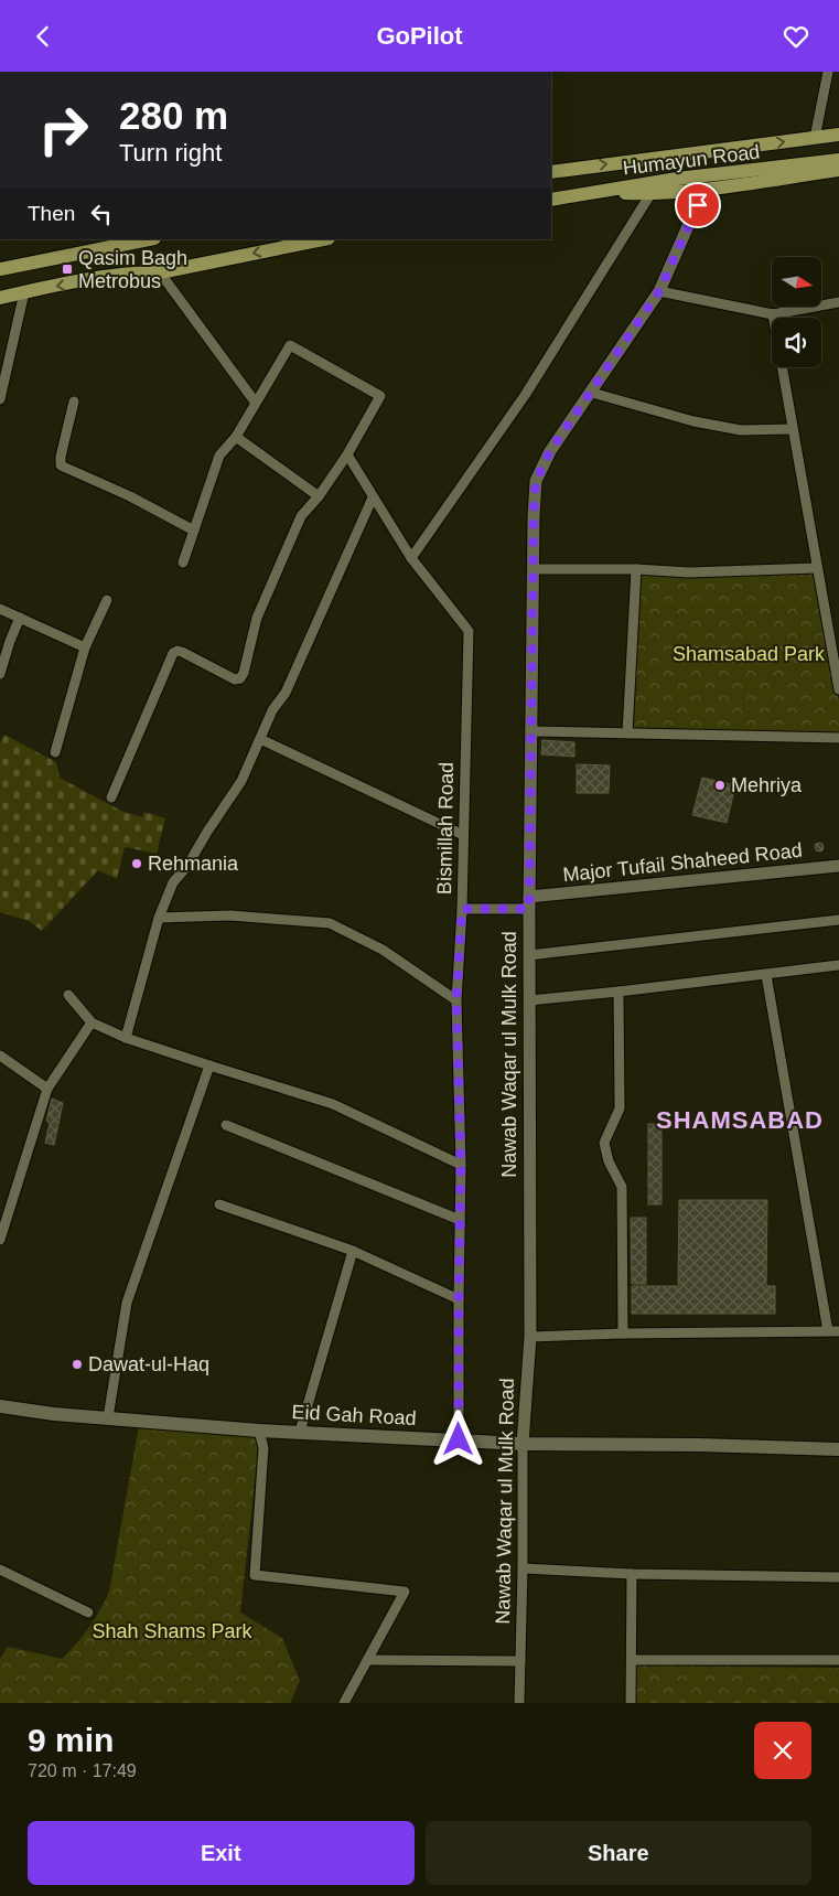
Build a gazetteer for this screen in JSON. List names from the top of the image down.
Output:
{
  "streets": {
    "main road": ["Humayun Road", "Eid Gah Road"],
    "street": ["Bismillah Road", "Major Tufail Shaheed Road", "Nawab Waqar ul Mulk Road"]
  },
  "crossings": [
    ["Bismillah Road", "Eid Gah Road"],
    ["Major Tufail Shaheed Road", "Nawab Waqar ul Mulk Road"],
    ["Nawab Waqar ul Mulk Road", "Eid Gah Road"]
  ],
  "districts": ["SHAMSABAD"],
  "parks": ["Shamsabad Park", "Shah Shams Park"],
  "places": {
    "transit": ["Qasim Bagh Metrobus"],
    "other": ["Mehriya", "Rehmania", "Dawat-ul-Haq"]
  },
  "north": "right",
  "page": {
    "header": "GoPilot",
    "turn": ["280 m", "Turn right"],
    "then": "Then",
    "heading": ["9 min", "720 m · 17:49"],
    "buttons": ["Exit", "Share"]
  }
}
